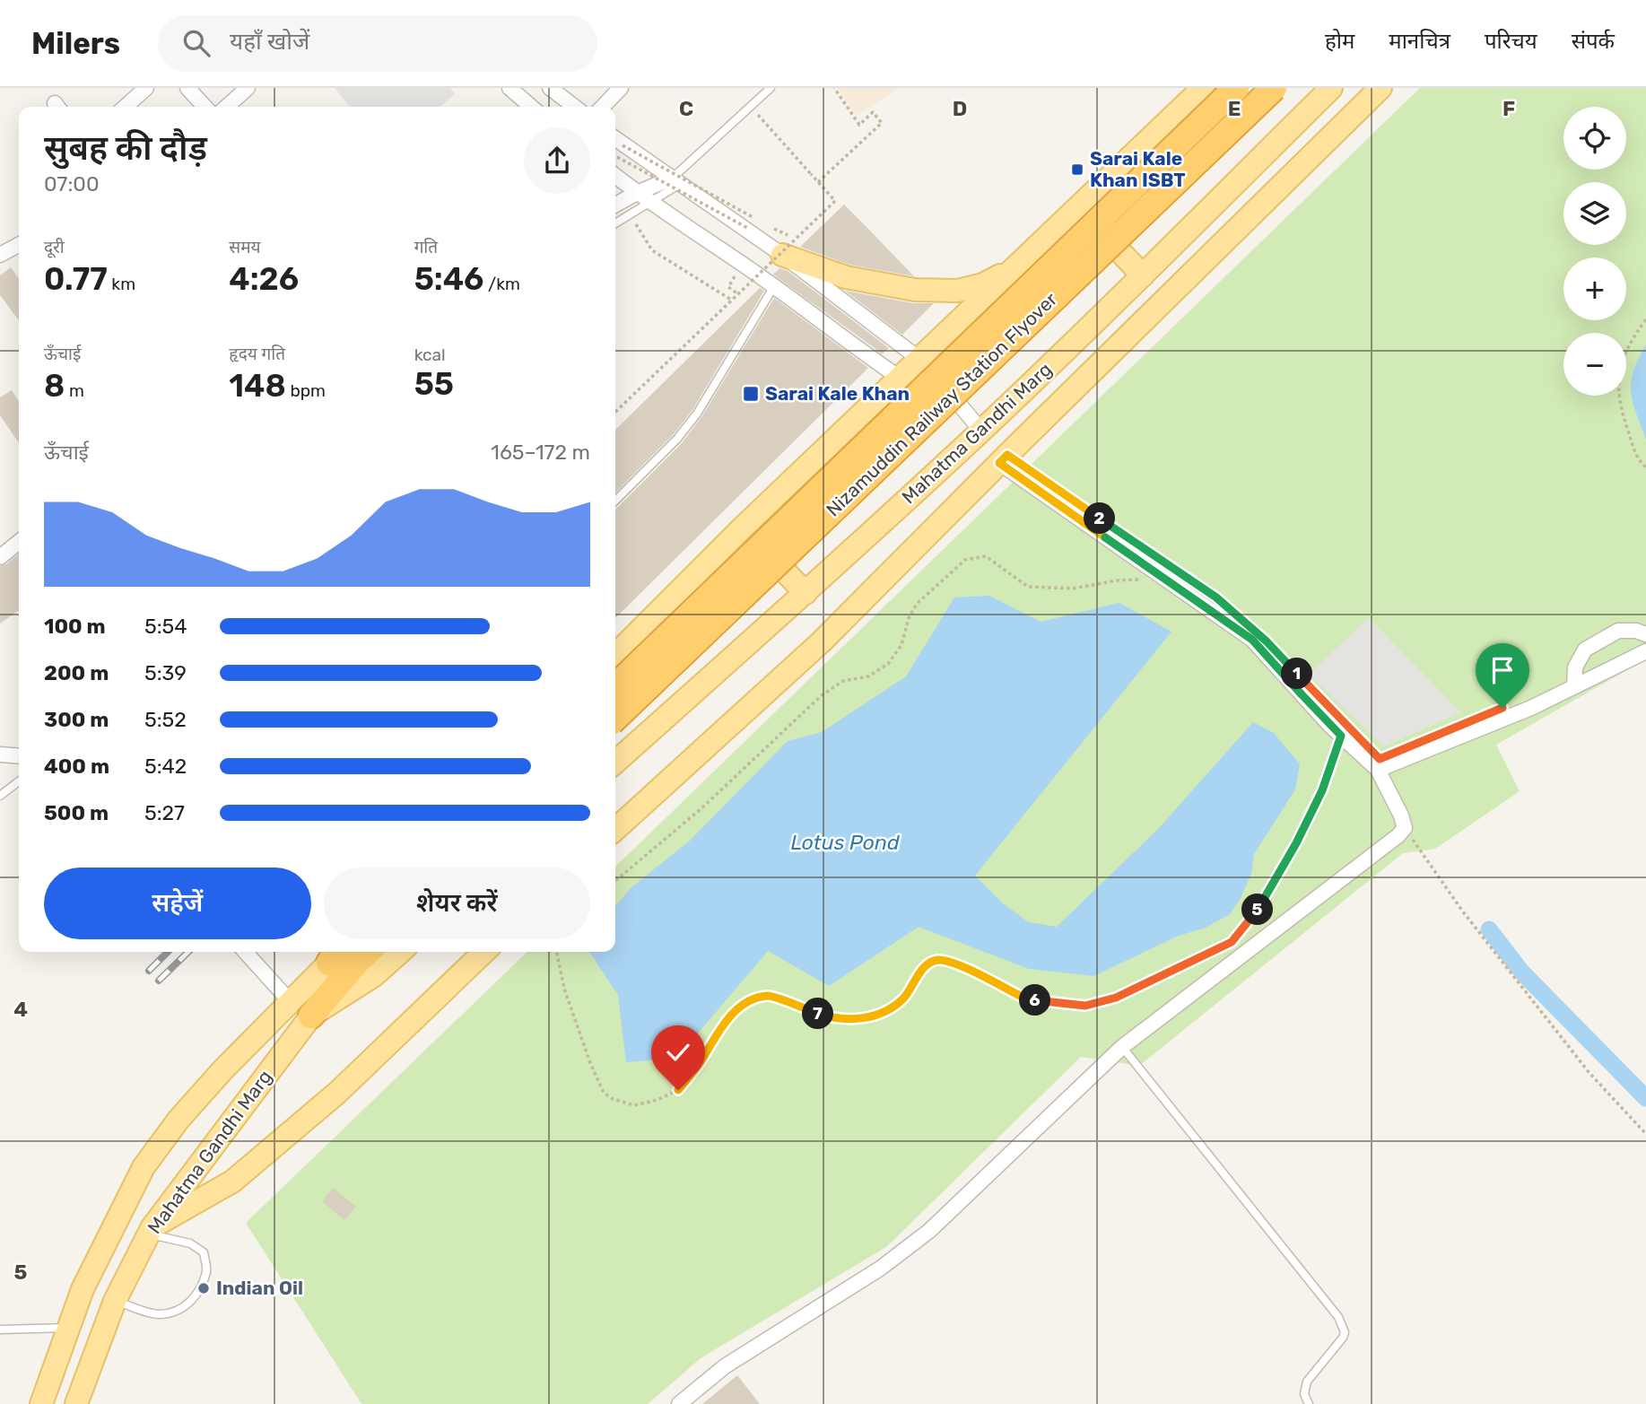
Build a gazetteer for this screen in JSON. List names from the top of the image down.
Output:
{
  "streets": {
    "highway": ["Nizamuddin Railway Station Flyover"],
    "main road": ["Mahatma Gandhi Marg"]
  },
  "water": ["Lotus Pond"],
  "places": {
    "transit": ["Sarai Kale Khan ISBT", "Sarai Kale Khan"],
    "other": ["Indian Oil"]
  },
  "page": {
    "header": "Milers",
    "search": "यहाँ खोजें",
    "nav": [
      "होम",
      "मानचित्र",
      "परिचय",
      "संपर्क"
    ],
    "map_buttons": ["+", "−"],
    "heading": ["सुबह की दौड़", "07:00"],
    "stats": [
      ["दूरी", "0.77 km"],
      ["समय", "4:26"],
      ["गति", "5:46 /km"],
      ["ऊँचाई", "8 m"],
      ["हृदय गति", "148 bpm"],
      ["kcal", "55"]
    ],
    "chart": ["ऊँचाई", "165–172 m"],
    "pins": [
      "2",
      "1",
      "5",
      "6",
      "7"
    ],
    "list": [
      {
        "name": "100 m",
        "note": "5:54"
      },
      {
        "name": "200 m",
        "note": "5:39"
      },
      {
        "name": "300 m",
        "note": "5:52"
      },
      {
        "name": "400 m",
        "note": "5:42"
      },
      {
        "name": "500 m",
        "note": "5:27"
      }
    ],
    "buttons": ["सहेजें", "शेयर करें"]
  },
  "grid": {
    "columns": [
      "C",
      "D",
      "E",
      "F"
    ],
    "rows": ["4", "5"]
  }
}
